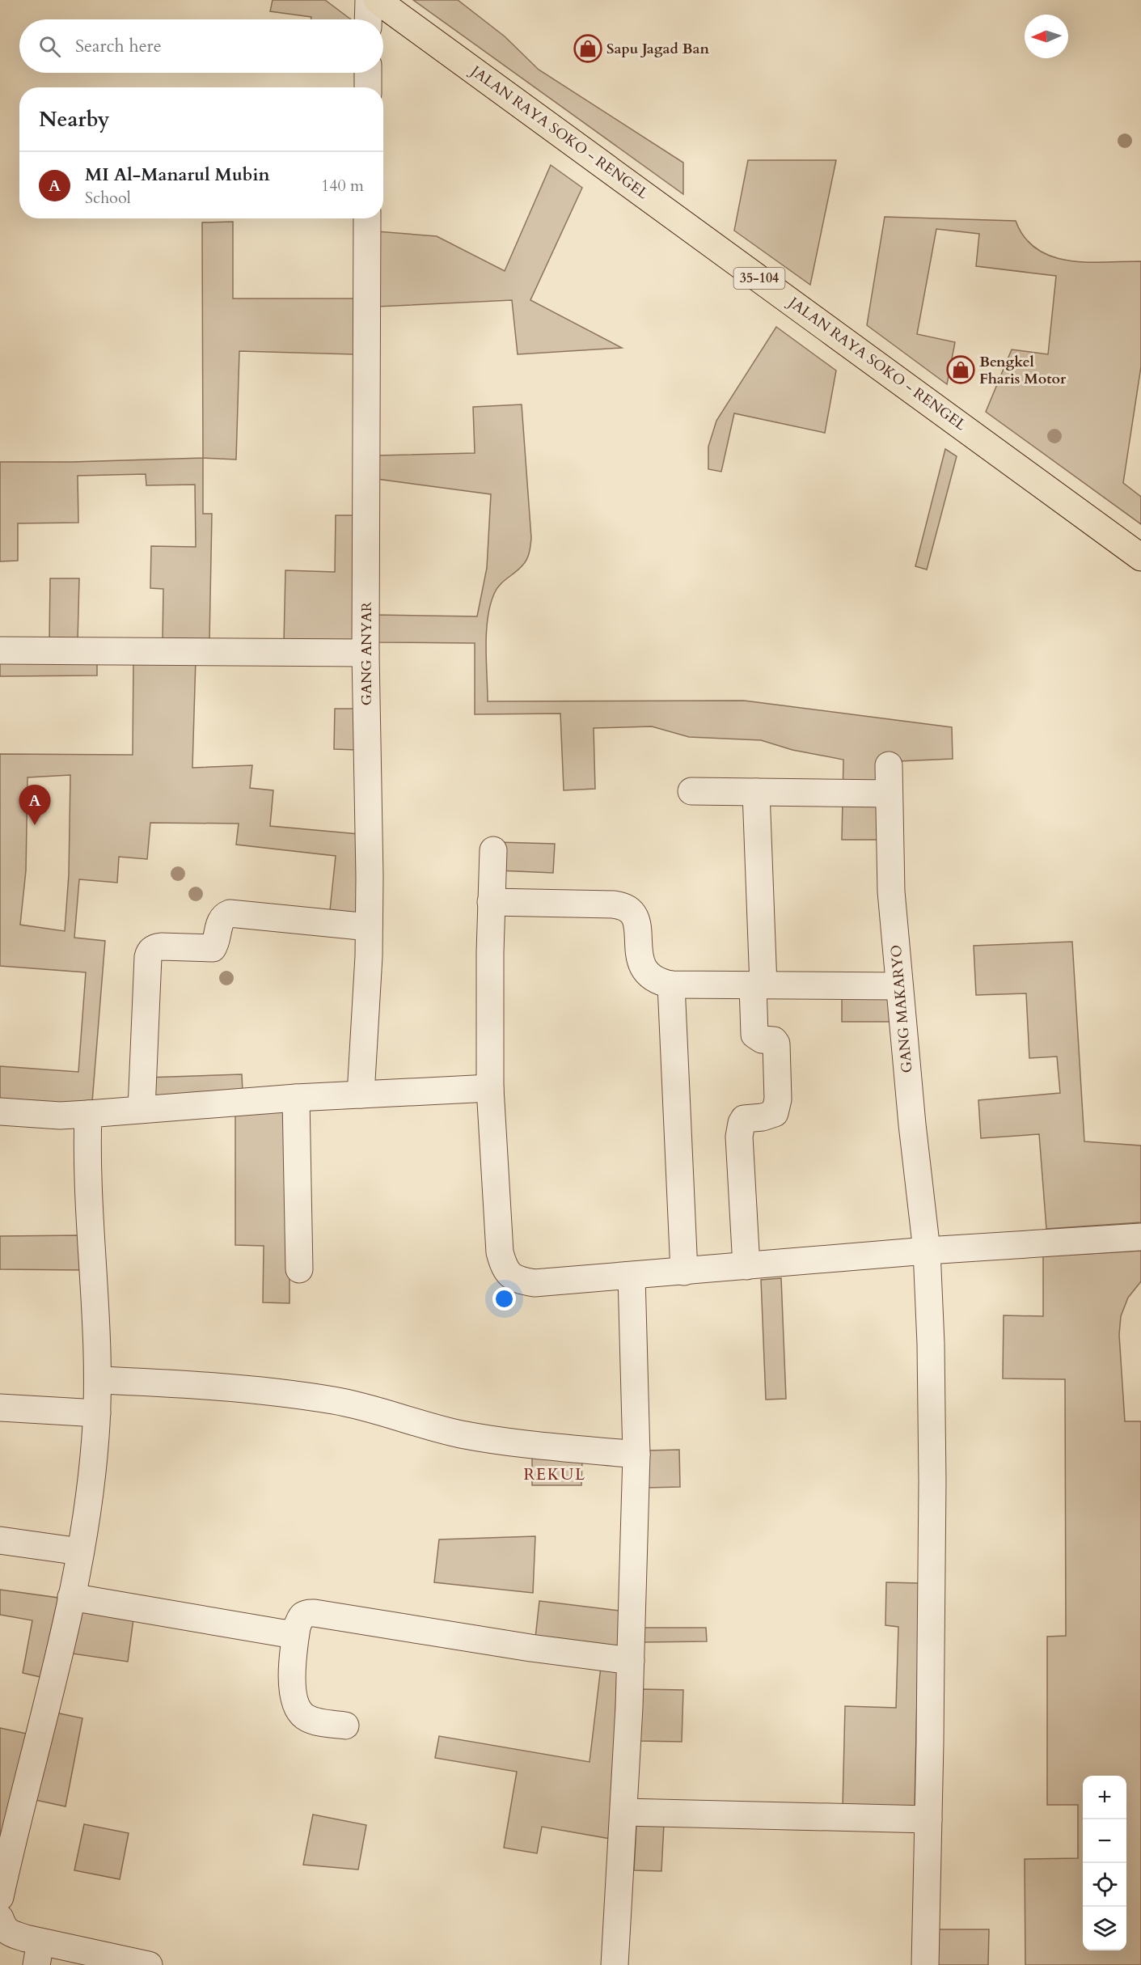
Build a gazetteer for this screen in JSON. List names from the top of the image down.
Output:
{
  "streets": {
    "main road": ["JALAN RAYA SOKO - RENGEL", "35-104"],
    "street": ["GANG ANYAR", "GANG MAKARYO"]
  },
  "districts": ["REKUL"],
  "places": {
    "shop": ["Sapu Jagad Ban", "Bengkel Fharis Motor"]
  },
  "north": "left",
  "page": {
    "search": "Search here",
    "heading": "Nearby",
    "list": [
      {
        "mark": "A",
        "name": "MI Al-Manarul Mubin",
        "note": "School",
        "value": "140 m"
      }
    ],
    "pins": "A",
    "map_buttons": ["+", "−"]
  }
}
